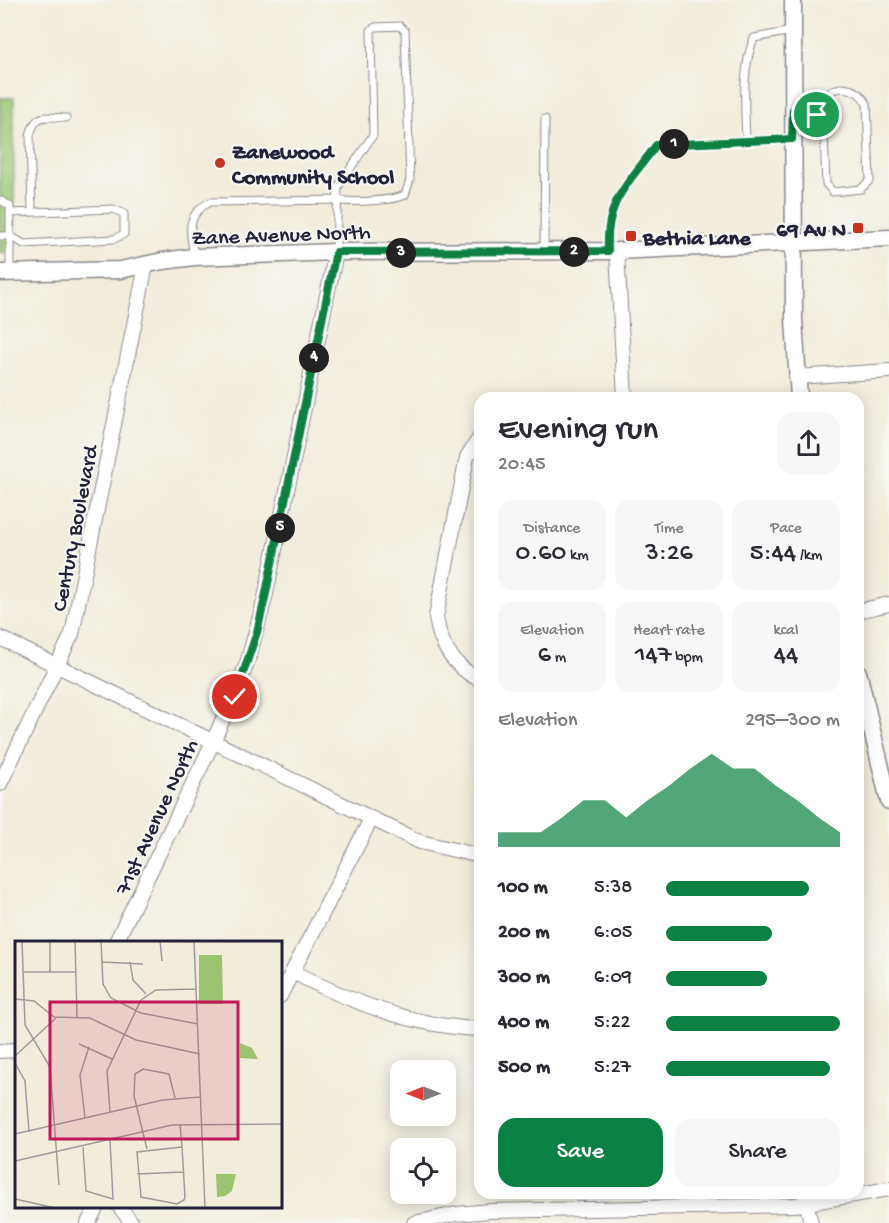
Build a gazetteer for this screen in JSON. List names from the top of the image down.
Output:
{
  "streets": {
    "street": ["Zane Avenue North", "Century Boulevard", "71st Avenue North"]
  },
  "crossings": [
    ["Zane Avenue North", "Century Boulevard"],
    ["Zane Avenue North", "71st Avenue North"]
  ],
  "places": {
    "other": ["Zanewood Community School"],
    "transit": ["69 Av N", "Bethia Lane"]
  },
  "north": "left",
  "page": {
    "pins": [
      "1",
      "2",
      "3",
      "4",
      "5"
    ],
    "heading": ["Evening run", "20:45"],
    "stats": [
      ["Distance", "0.60 km"],
      ["Time", "3:26"],
      ["Pace", "5:44 /km"],
      ["Elevation", "6 m"],
      ["Heart rate", "147 bpm"],
      ["kcal", "44"]
    ],
    "chart": ["Elevation", "295–300 m"],
    "list": [
      {
        "name": "100 m",
        "note": "5:38"
      },
      {
        "name": "200 m",
        "note": "6:05"
      },
      {
        "name": "300 m",
        "note": "6:09"
      },
      {
        "name": "400 m",
        "note": "5:22"
      },
      {
        "name": "500 m",
        "note": "5:27"
      }
    ],
    "buttons": ["Save", "Share"]
  }
}
